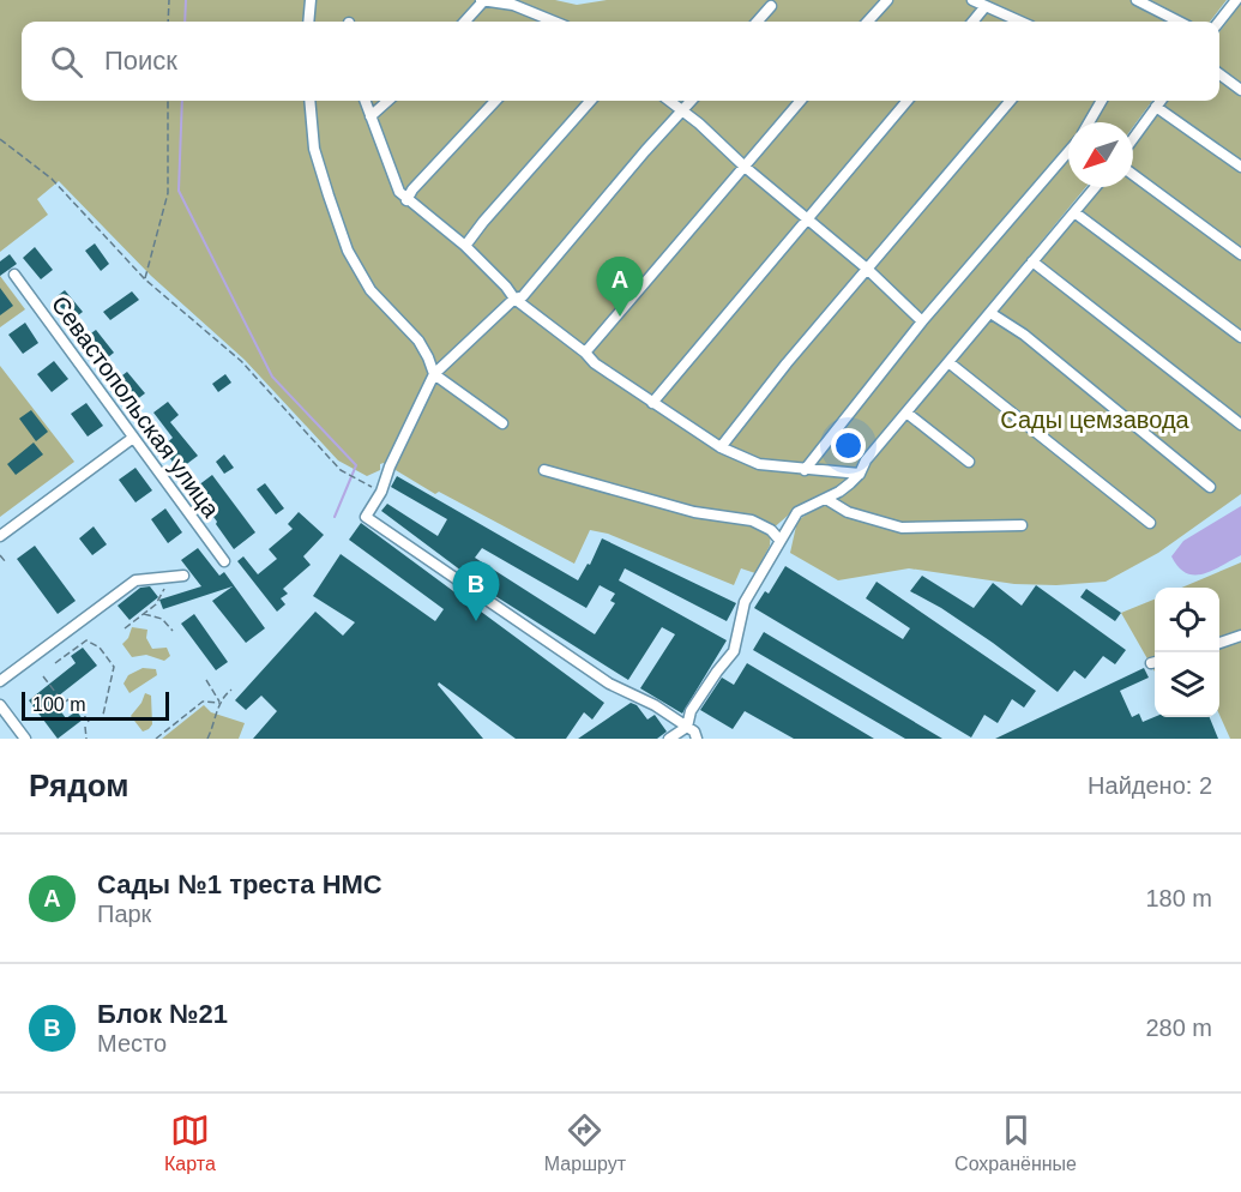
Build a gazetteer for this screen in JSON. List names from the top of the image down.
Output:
{
  "streets": {
    "street": ["Севастопольская улица"]
  },
  "parks": ["Сады цемзавода"],
  "scale_bar": "100 m",
  "north": "bottom left",
  "page": {
    "search": "Поиск",
    "pins": ["A", "B"],
    "scale": "100 m",
    "heading": ["Рядом", "Найдено: 2"],
    "list": [
      {
        "mark": "A",
        "name": "Сады №1 треста НМС",
        "note": "Парк",
        "value": "180 m"
      },
      {
        "mark": "B",
        "name": "Блок №21",
        "note": "Место",
        "value": "280 m"
      }
    ],
    "nav": ["Карта", "Маршрут", "Сохранённые"]
  }
}
